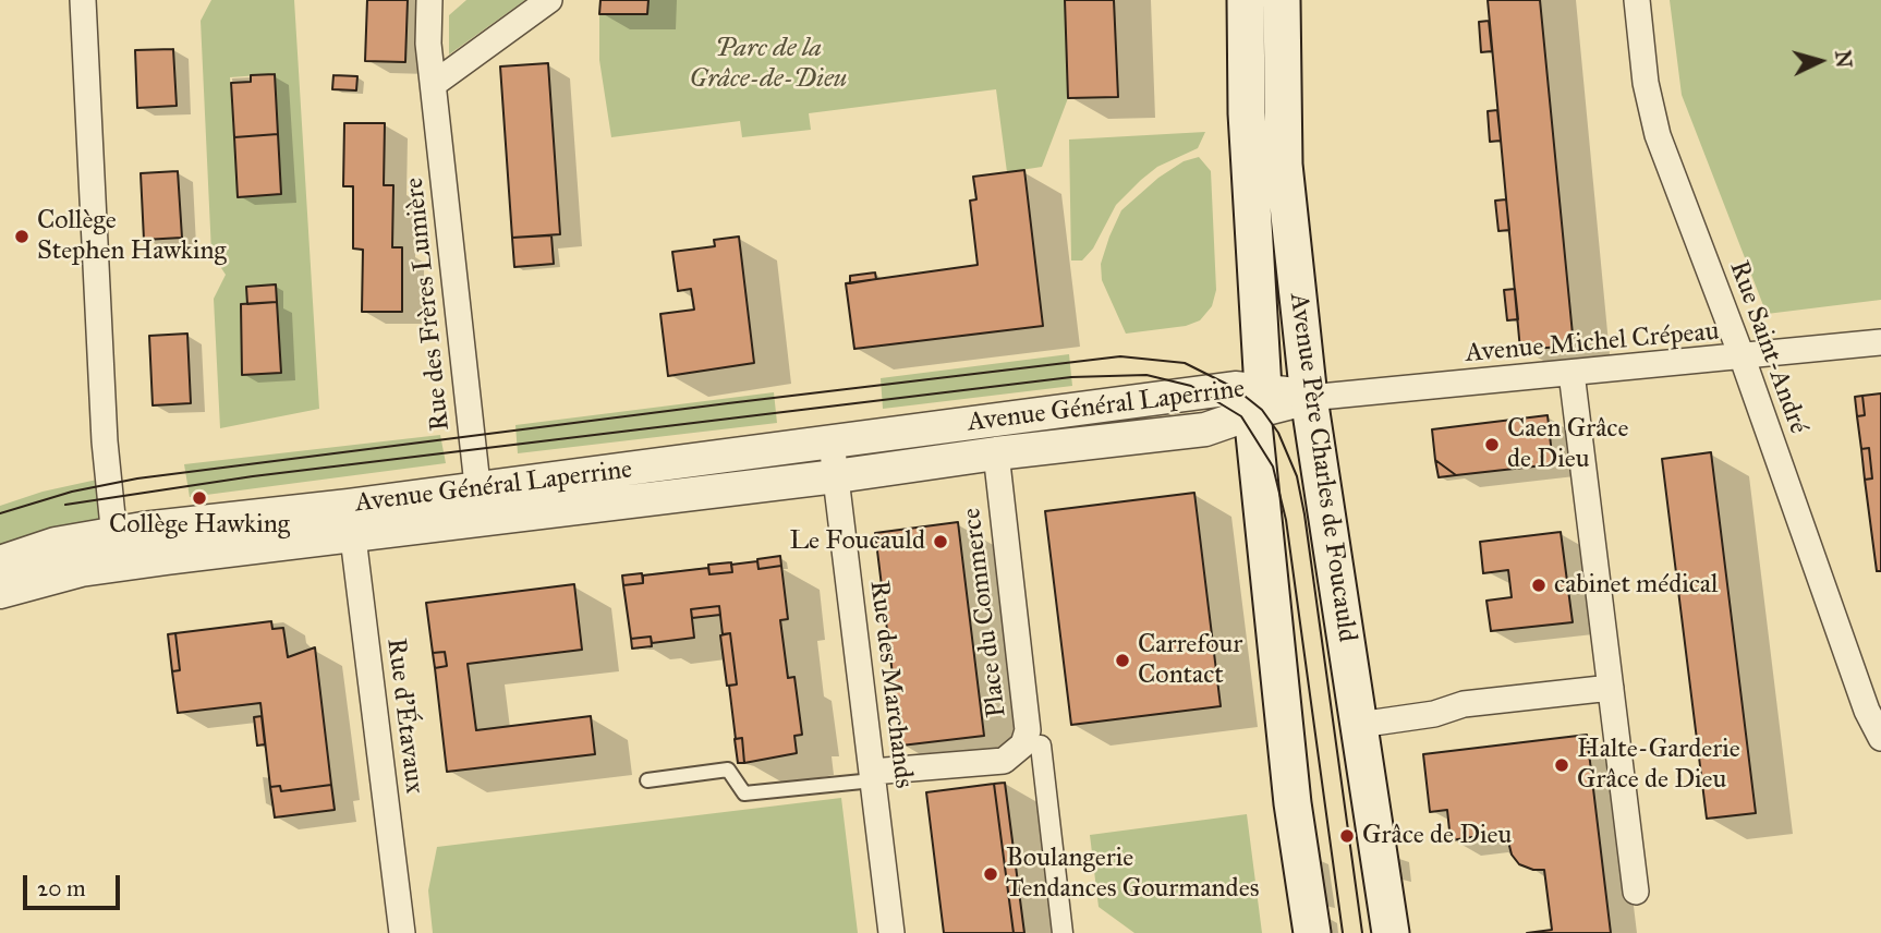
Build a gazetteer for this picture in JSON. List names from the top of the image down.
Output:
{
  "streets": {
    "main road": ["Avenue Père Charles de Foucauld"],
    "street": [
      "Rue des Frères Lumière",
      "Avenue Michel Crépeau",
      "Rue Saint-André",
      "Avenue Général Laperrine",
      "Place du Commerce",
      "Rue des Marchands",
      "Rue d'Étavaux"
    ]
  },
  "crossings": [
    ["Rue des Frères Lumière", "Avenue Général Laperrine"],
    ["Avenue Michel Crépeau", "Rue Saint-André"],
    ["Avenue Michel Crépeau", "Avenue Général Laperrine"],
    ["Avenue Michel Crépeau", "Avenue Père Charles de Foucauld"],
    ["Avenue Général Laperrine", "Avenue Père Charles de Foucauld"],
    ["Avenue Général Laperrine", "Place du Commerce"],
    ["Avenue Général Laperrine", "Rue des Marchands"],
    ["Avenue Général Laperrine", "Rue d'Étavaux"],
    ["Place du Commerce", "Rue des Marchands"]
  ],
  "parks": ["Parc de la Grâce-de-Dieu"],
  "places": [
    "Collège Stephen Hawking",
    "Caen Grâce de Dieu",
    "Collège Hawking",
    "Le Foucauld",
    "cabinet médical",
    "Carrefour Contact",
    "Halte-Garderie Grâce de Dieu",
    "Grâce de Dieu",
    "Boulangerie Tendances Gourmandes"
  ],
  "scale_bar": "20 m",
  "north": "right"
}
